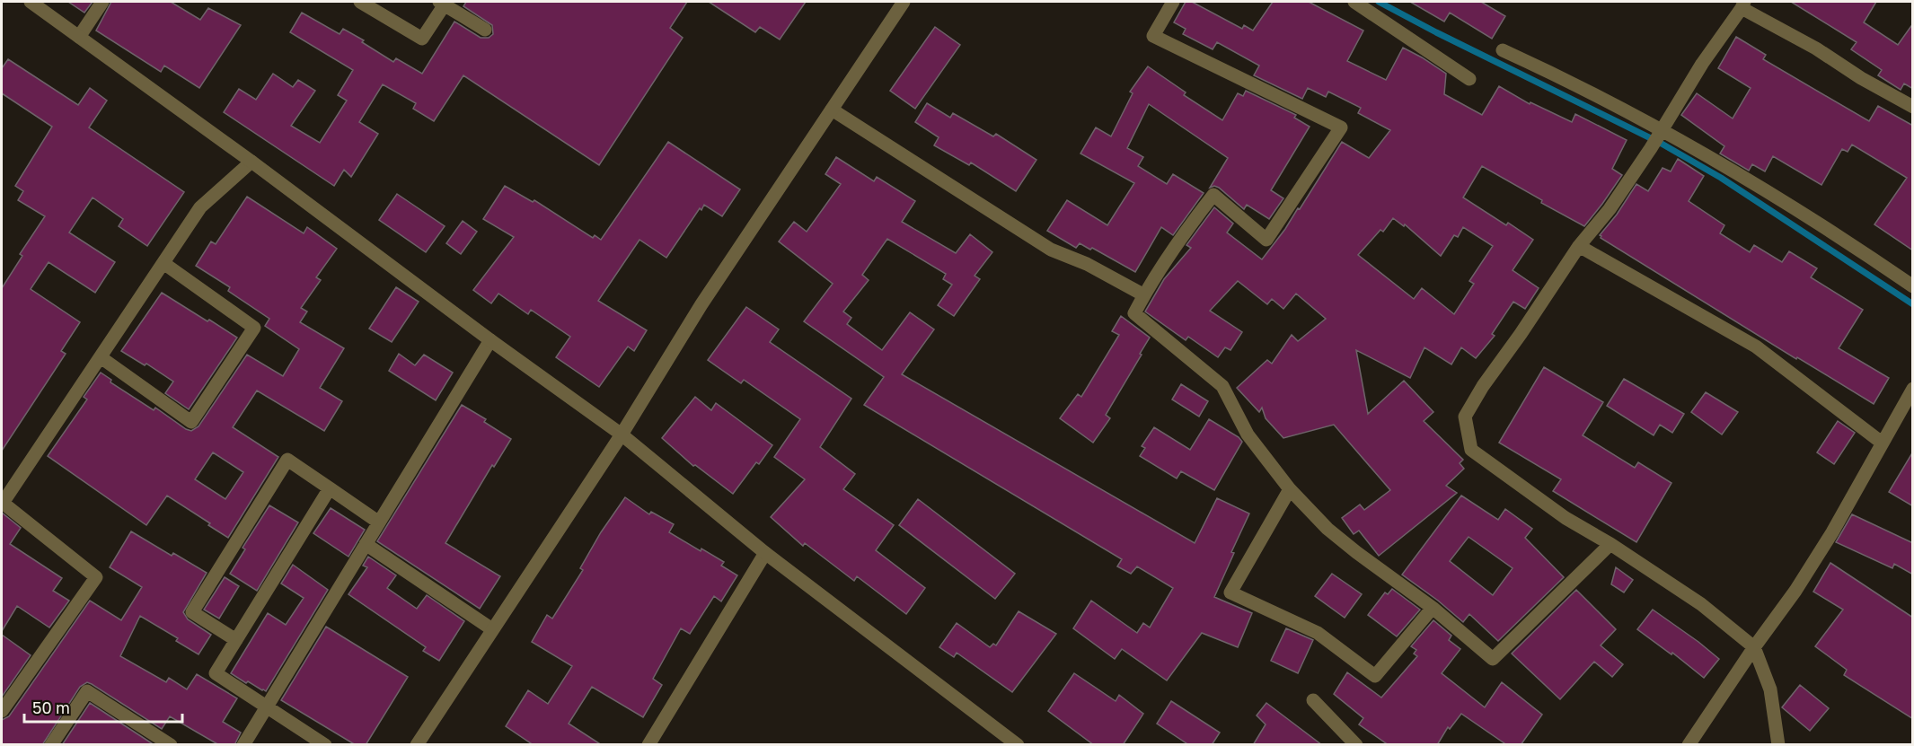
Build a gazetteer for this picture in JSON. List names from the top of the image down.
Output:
{
  "scale_bar": "50 m"
}
